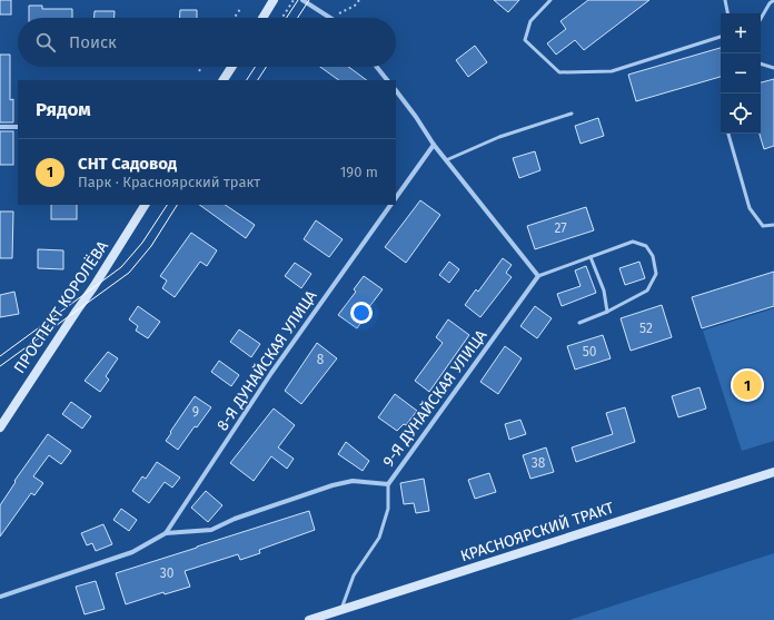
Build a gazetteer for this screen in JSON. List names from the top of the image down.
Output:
{
  "streets": {
    "main road": ["ПРОСПЕКТ КОРОЛЁВА", "КРАСНОЯРСКИЙ ТРАКТ"],
    "street": ["8-Я ДУНАЙСКАЯ УЛИЦА", "9-Я ДУНАЙСКАЯ УЛИЦА"]
  },
  "crossings": [
    ["8-Я ДУНАЙСКАЯ УЛИЦА", "9-Я ДУНАЙСКАЯ УЛИЦА"]
  ],
  "house_numbers": [
    "27",
    "52",
    "50",
    "8",
    "9",
    "38",
    "30"
  ],
  "page": {
    "map_buttons": ["+", "−"],
    "search": "Поиск",
    "heading": "Рядом",
    "list": [
      {
        "mark": "1",
        "name": "СНТ Садовод",
        "note": "Парк · Красноярский тракт",
        "value": "190 m"
      }
    ],
    "pins": "1"
  }
}
